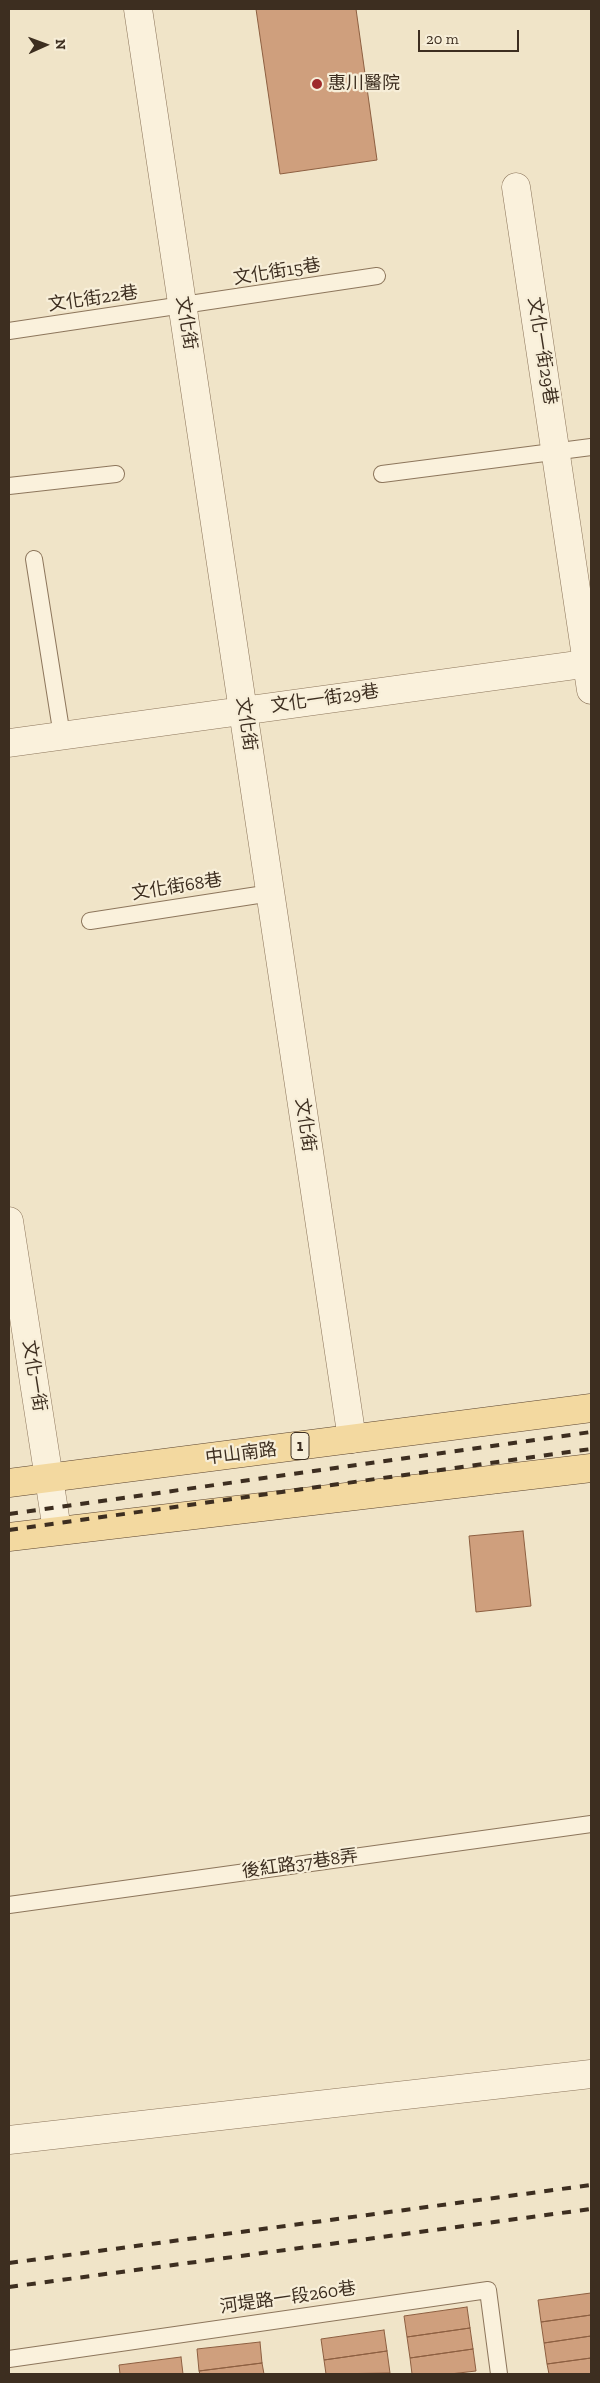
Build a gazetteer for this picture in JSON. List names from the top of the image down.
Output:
{
  "streets": {
    "main road": ["1", "中山南路"],
    "street": ["文化街", "文化一街29巷", "文化一街"],
    "lane": [
      "文化街15巷",
      "文化街22巷",
      "文化街68巷",
      "後紅路37巷8弄",
      "河堤路一段260巷"
    ]
  },
  "crossings": [
    ["文化街15巷", "文化街22巷"],
    ["文化街15巷", "文化街"],
    ["文化街22巷", "文化街"],
    ["文化街", "文化一街29巷"],
    ["文化街", "文化街68巷"],
    ["文化街", "中山南路"],
    ["文化一街", "中山南路"]
  ],
  "places": ["惠川醫院"],
  "scale_bar": "20 m",
  "north": "right"
}
